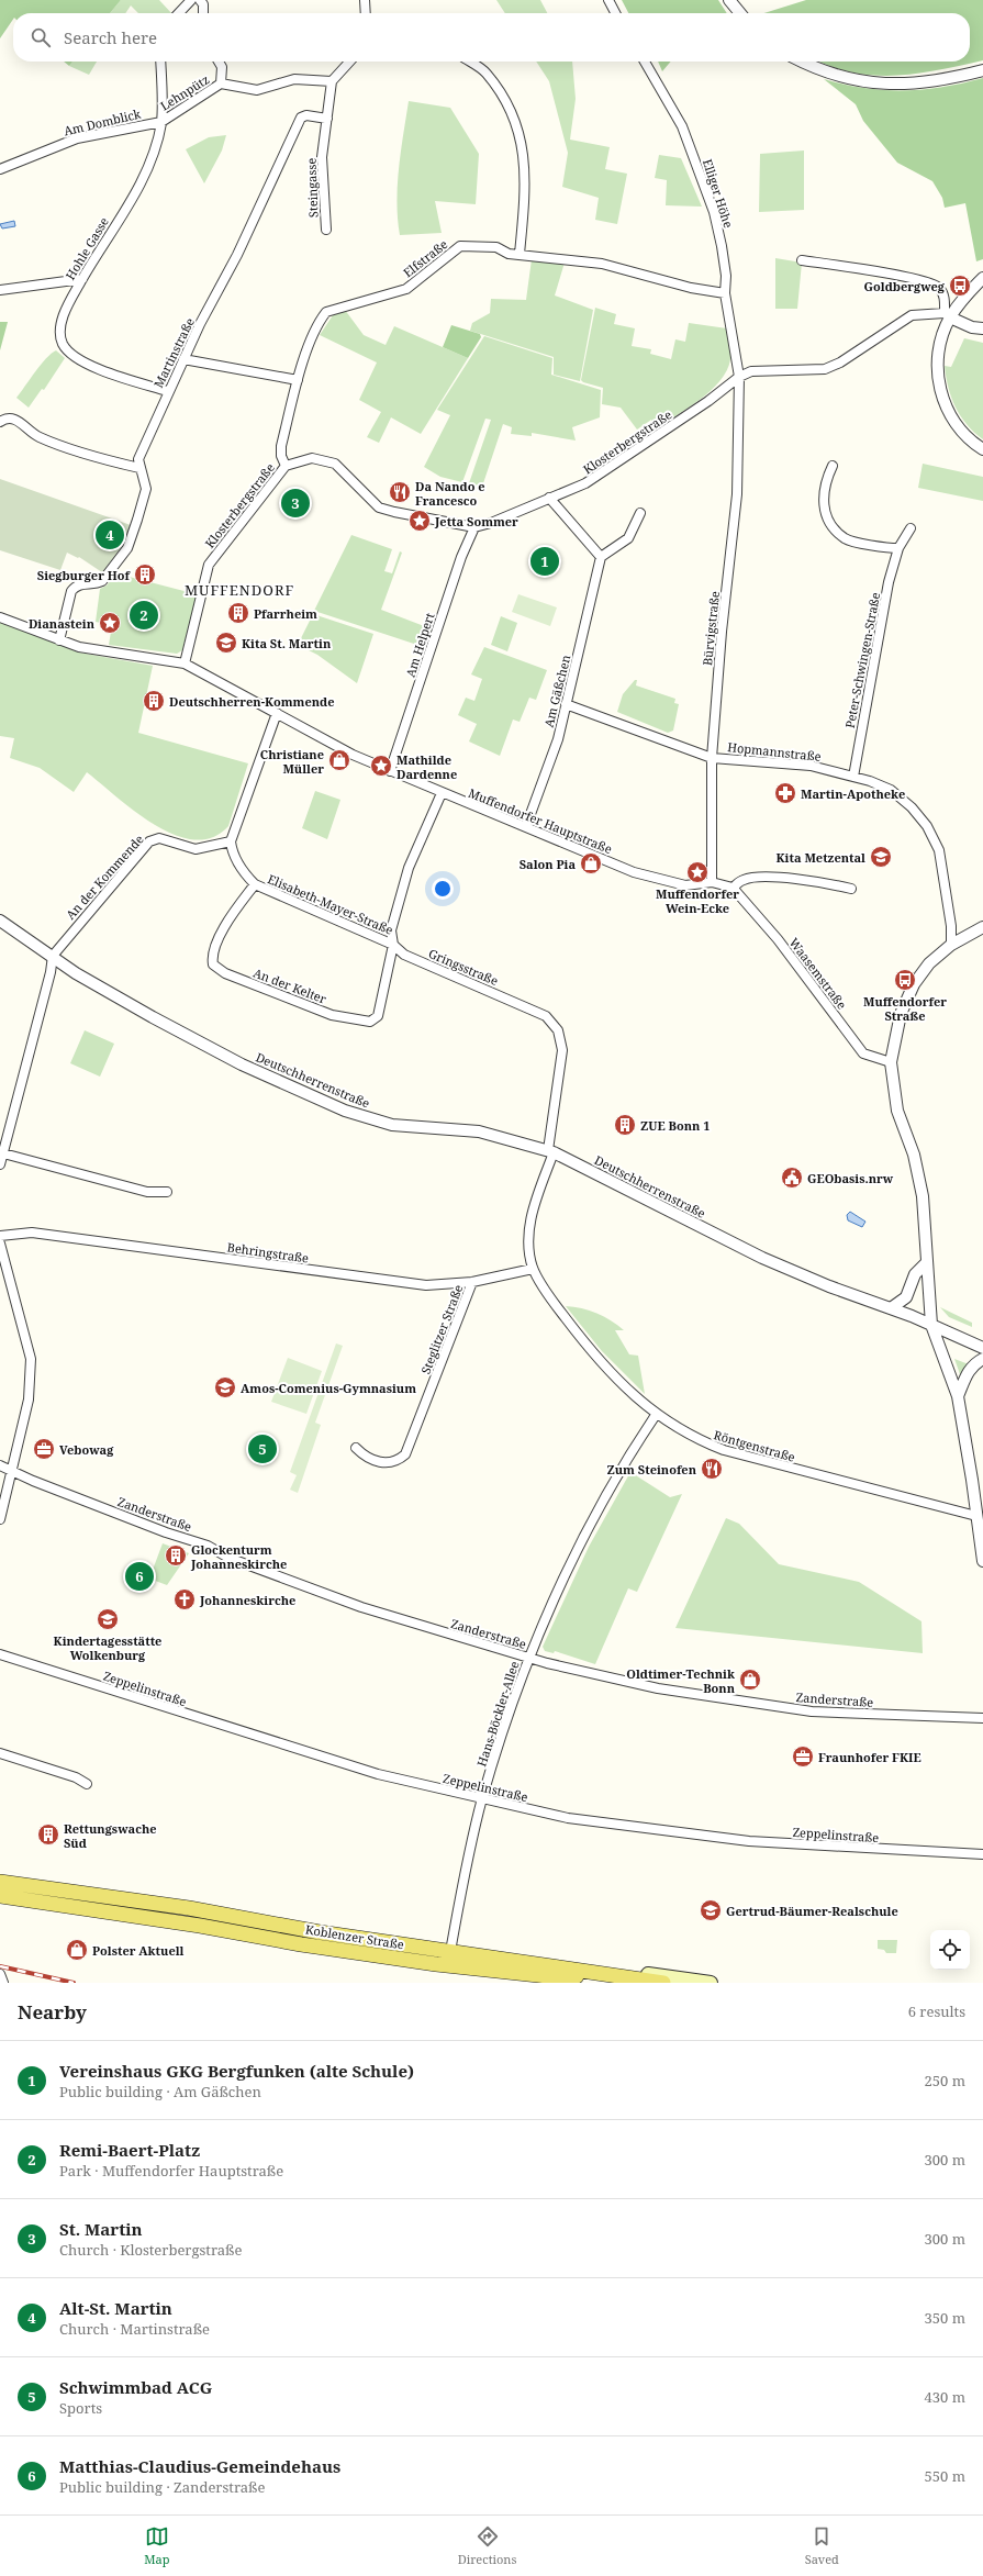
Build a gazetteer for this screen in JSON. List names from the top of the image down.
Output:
{
  "streets": {
    "main road": ["Koblenzer Straße"],
    "street": [
      "Lehnpütz",
      "Am Domblick",
      "Steingasse",
      "Elliger Höhe",
      "Hohle Gasse",
      "Elfstraße",
      "Martinstraße",
      "Klosterbergstraße",
      "Bürvigstraße",
      "Am Helpert",
      "Peter-Schwingen-Straße",
      "Am Gäßchen",
      "Hopmannstraße",
      "Muffendorfer Hauptstraße",
      "An der Kommende",
      "Elisabeth-Mayer-Straße",
      "Gringsstraße",
      "Waasemstraße",
      "An der Kelter",
      "Deutschherrenstraße",
      "Behringstraße",
      "Steglitzer Straße",
      "Röntgenstraße",
      "Zanderstraße",
      "Zeppelinstraße",
      "Hans-Böckler-Allee"
    ]
  },
  "crossings": [
    ["Lehnpütz", "Am Domblick"],
    ["Lehnpütz", "Hohle Gasse"],
    ["Am Domblick", "Hohle Gasse"],
    ["Steingasse", "Martinstraße"],
    ["Elliger Höhe", "Elfstraße"],
    ["Elliger Höhe", "Klosterbergstraße"],
    ["Elliger Höhe", "Bürvigstraße"],
    ["Hohle Gasse", "Martinstraße"],
    ["Elfstraße", "Klosterbergstraße"],
    ["Martinstraße", "Muffendorfer Hauptstraße"],
    ["Klosterbergstraße", "Bürvigstraße"],
    ["Klosterbergstraße", "Am Helpert"],
    ["Klosterbergstraße", "Muffendorfer Hauptstraße"],
    ["Bürvigstraße", "Hopmannstraße"],
    ["Bürvigstraße", "Muffendorfer Hauptstraße"],
    ["Am Helpert", "Muffendorfer Hauptstraße"],
    ["Peter-Schwingen-Straße", "Hopmannstraße"],
    ["Am Gäßchen", "Hopmannstraße"],
    ["Am Gäßchen", "Muffendorfer Hauptstraße"],
    ["An der Kommende", "Elisabeth-Mayer-Straße"],
    ["An der Kommende", "Deutschherrenstraße"],
    ["Elisabeth-Mayer-Straße", "Gringsstraße"],
    ["Elisabeth-Mayer-Straße", "An der Kelter"],
    ["Gringsstraße", "An der Kelter"],
    ["Gringsstraße", "Deutschherrenstraße"],
    ["Gringsstraße", "Röntgenstraße"],
    ["Deutschherrenstraße", "Röntgenstraße"],
    ["Behringstraße", "Steglitzer Straße"],
    ["Behringstraße", "Röntgenstraße"],
    ["Röntgenstraße", "Hans-Böckler-Allee"],
    ["Zanderstraße", "Hans-Böckler-Allee"],
    ["Zeppelinstraße", "Hans-Böckler-Allee"],
    ["Hans-Böckler-Allee", "Koblenzer Straße"]
  ],
  "districts": ["MUFFENDORF"],
  "places": {
    "bus stop": ["Goldbergweg", "Muffendorfer Straße"],
    "restaurant": ["Da Nando e Francesco", "Zum Steinofen"],
    "place": [
      "Jetta Sommer",
      "Dianastein",
      "Mathilde Dardenne",
      "Muffendorfer Wein-Ecke"
    ],
    "building": [
      "Siegburger Hof",
      "Pfarrheim",
      "Deutschherren-Kommende",
      "ZUE Bonn 1",
      "Glockenturm Johanneskirche",
      "Rettungswache Süd"
    ],
    "school or university": [
      "Kita St. Martin",
      "Kita Metzental",
      "Amos-Comenius-Gymnasium",
      "Kindertagesstätte Wolkenburg",
      "Gertrud-Bäumer-Realschule"
    ],
    "shop": [
      "Christiane Müller",
      "Salon Pia",
      "Oldtimer-Technik Bonn",
      "Polster Aktuell"
    ],
    "pharmacy": ["Martin-Apotheke"],
    "public building": ["GEObasis.nrw"],
    "office": ["Vebowag", "Fraunhofer FKIE"],
    "church": ["Johanneskirche"]
  },
  "page": {
    "search": "Search here",
    "pins": [
      "3",
      "4",
      "1",
      "2",
      "5",
      "6"
    ],
    "heading": ["Nearby", "6 results"],
    "list": [
      {
        "mark": "1",
        "name": "Vereinshaus GKG Bergfunken (alte Schule)",
        "note": "Public building · Am Gäßchen",
        "value": "250 m"
      },
      {
        "mark": "2",
        "name": "Remi-Baert-Platz",
        "note": "Park · Muffendorfer Hauptstraße",
        "value": "300 m"
      },
      {
        "mark": "3",
        "name": "St. Martin",
        "note": "Church · Klosterbergstraße",
        "value": "300 m"
      },
      {
        "mark": "4",
        "name": "Alt-St. Martin",
        "note": "Church · Martinstraße",
        "value": "350 m"
      },
      {
        "mark": "5",
        "name": "Schwimmbad ACG",
        "note": "Sports",
        "value": "430 m"
      },
      {
        "mark": "6",
        "name": "Matthias-Claudius-Gemeindehaus",
        "note": "Public building · Zanderstraße",
        "value": "550 m"
      }
    ],
    "nav": ["Map", "Directions", "Saved"]
  }
}
